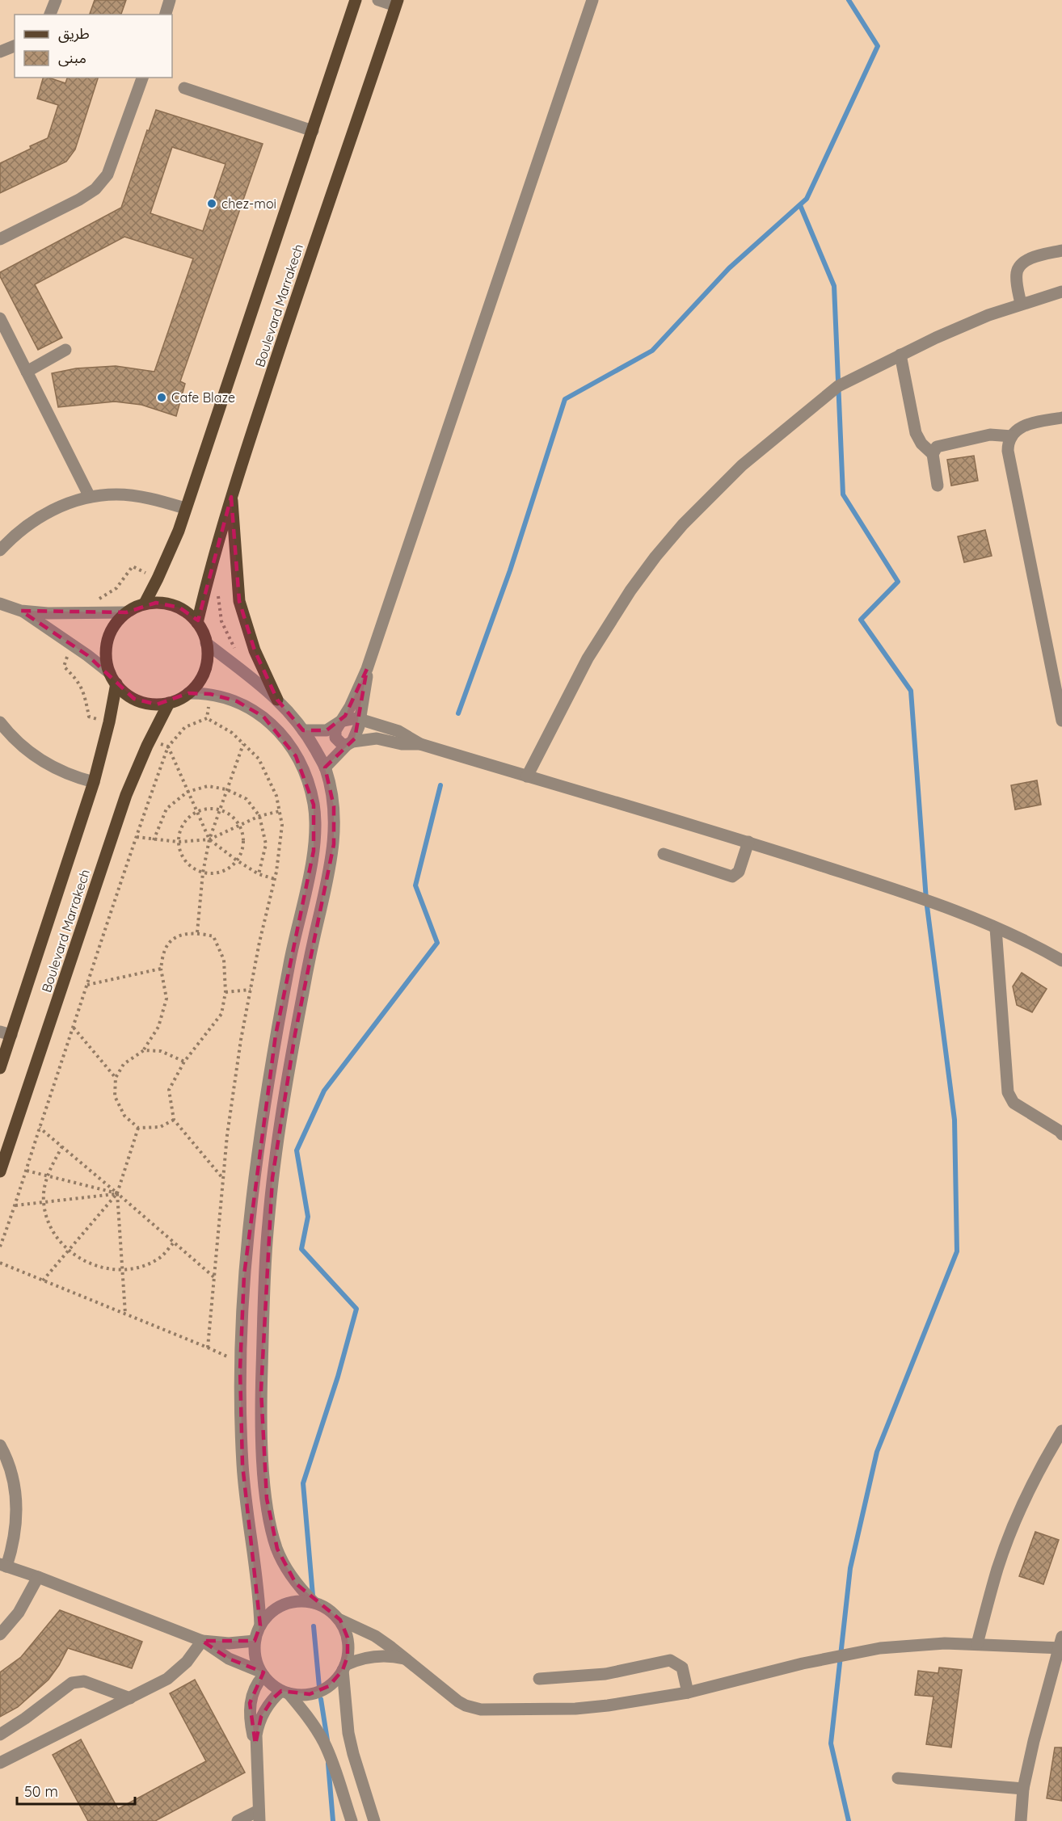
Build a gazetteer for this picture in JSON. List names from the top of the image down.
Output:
{
  "streets": {
    "main road": ["Boulevard Marrakech"]
  },
  "places": ["chez-moi", "Cafe Blaze"],
  "legend": ["طريق", "مبنى"],
  "scale_bar": "50 m"
}
